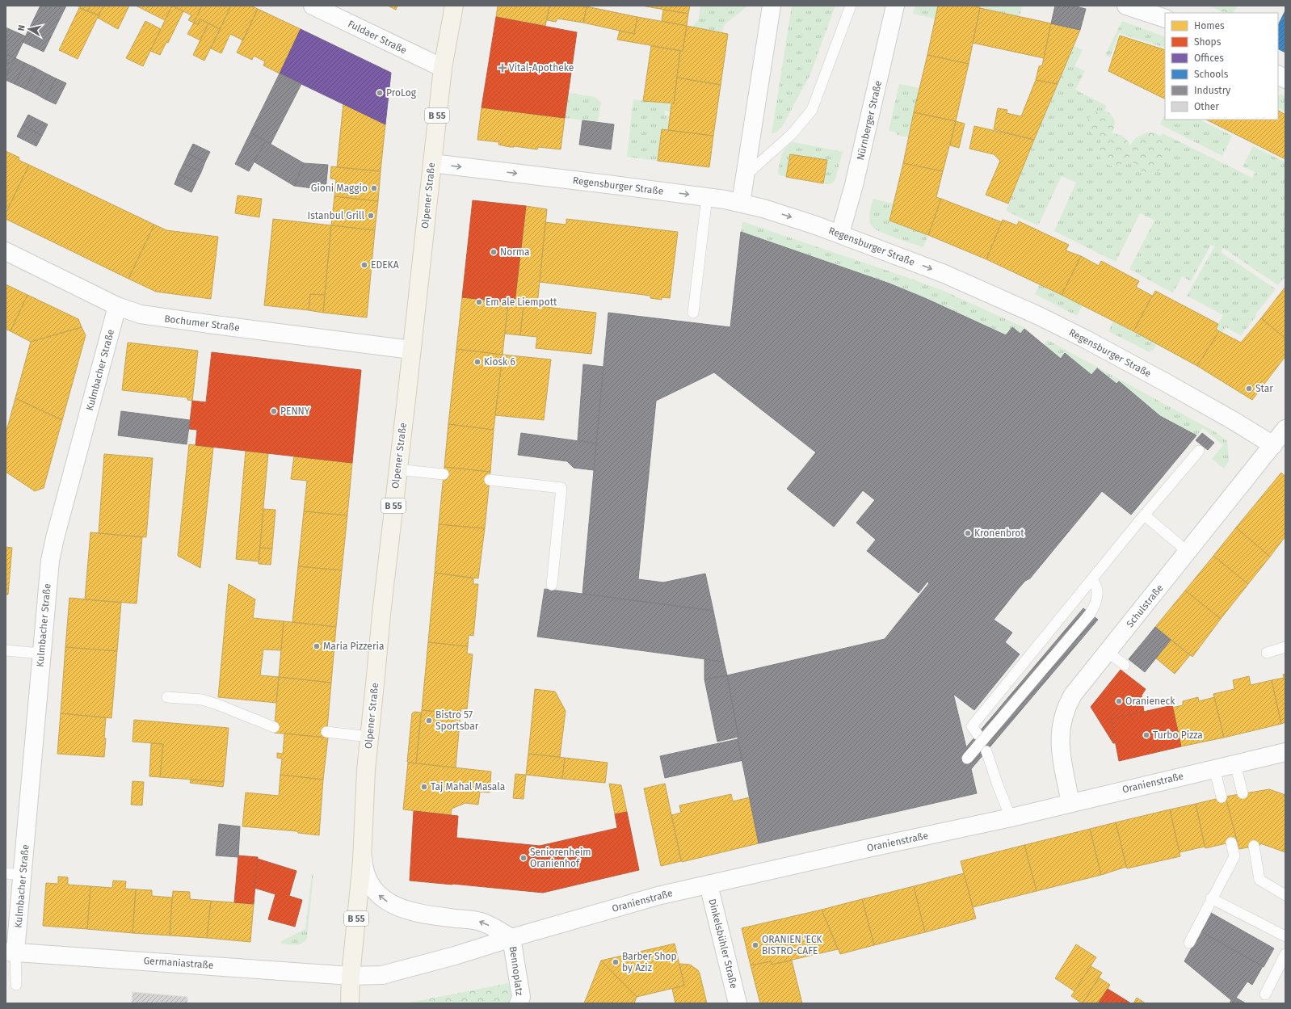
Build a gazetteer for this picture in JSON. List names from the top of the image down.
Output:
{
  "streets": {
    "main road": ["B 55", "Olpener Straße"],
    "street": [
      "Fuldaer Straße",
      "Nürnberger Straße",
      "Regensburger Straße",
      "Bochumer Straße",
      "Kulmbacher Straße",
      "Schulstraße",
      "Oranienstraße",
      "Dinkelsbühler Straße",
      "Germaniastraße",
      "Bennoplatz"
    ]
  },
  "crossings": [
    ["Fuldaer Straße", "Olpener Straße"],
    ["Nürnberger Straße", "Regensburger Straße"],
    ["Regensburger Straße", "Olpener Straße"],
    ["Regensburger Straße", "Schulstraße"],
    ["Olpener Straße", "Bochumer Straße"],
    ["Olpener Straße", "Oranienstraße"],
    ["Olpener Straße", "Germaniastraße"],
    ["Bochumer Straße", "Kulmbacher Straße"],
    ["Kulmbacher Straße", "Germaniastraße"],
    ["Schulstraße", "Oranienstraße"],
    ["Oranienstraße", "Dinkelsbühler Straße"],
    ["Oranienstraße", "Germaniastraße"],
    ["Oranienstraße", "Bennoplatz"]
  ],
  "one_way": ["Regensburger Straße"],
  "places": {
    "health": ["Vital-Apotheke"],
    "other": [
      "ProLog",
      "Gioni Maggio",
      "Istanbul Grill",
      "Norma",
      "EDEKA",
      "Em ale Liempott",
      "Kiosk 6",
      "Star",
      "PENNY",
      "Kronenbrot",
      "Maria Pizzeria",
      "Oranieneck",
      "Bistro 57 Sportsbar",
      "Turbo Pizza",
      "Taj Mahal Masala",
      "Seniorenheim Oranienhof",
      "ORANIEN 'ECK BISTRO-CAFE",
      "Barber Shop by Aziz"
    ]
  },
  "legend": [
    "Homes",
    "Shops",
    "Offices",
    "Schools",
    "Industry",
    "Other"
  ],
  "north": "left"
}
